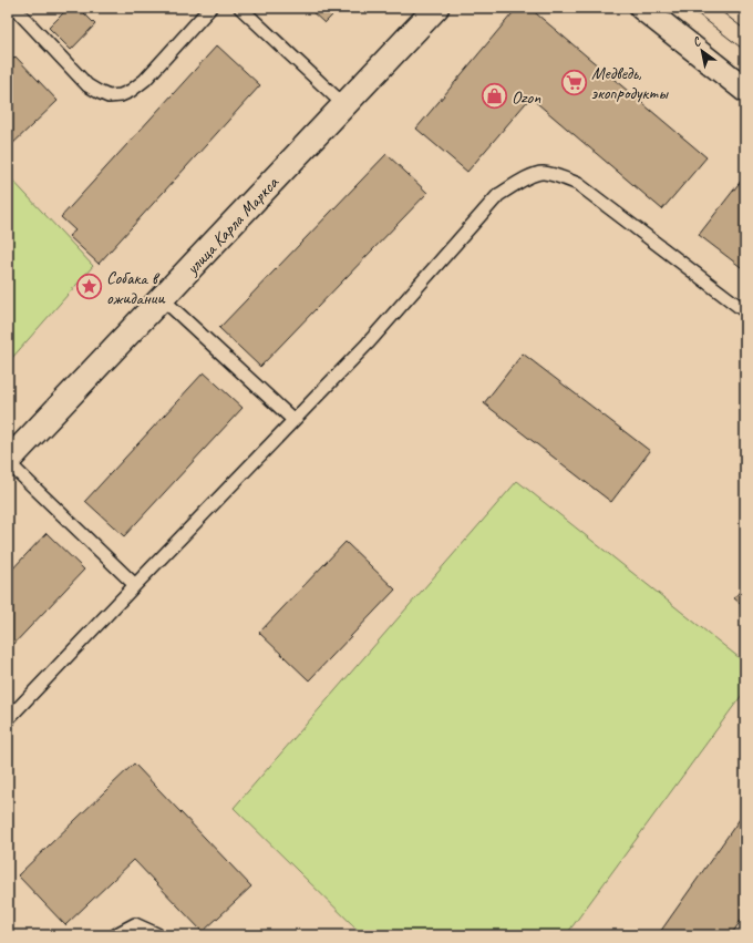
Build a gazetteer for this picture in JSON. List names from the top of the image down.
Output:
{
  "streets": {
    "street": ["улица Карла Маркса"]
  },
  "places": {
    "supermarket": ["Медведь, экопродукты"],
    "shop": ["Ozon"],
    "place": ["Собака в ожидании"]
  },
  "north": "top left"
}
